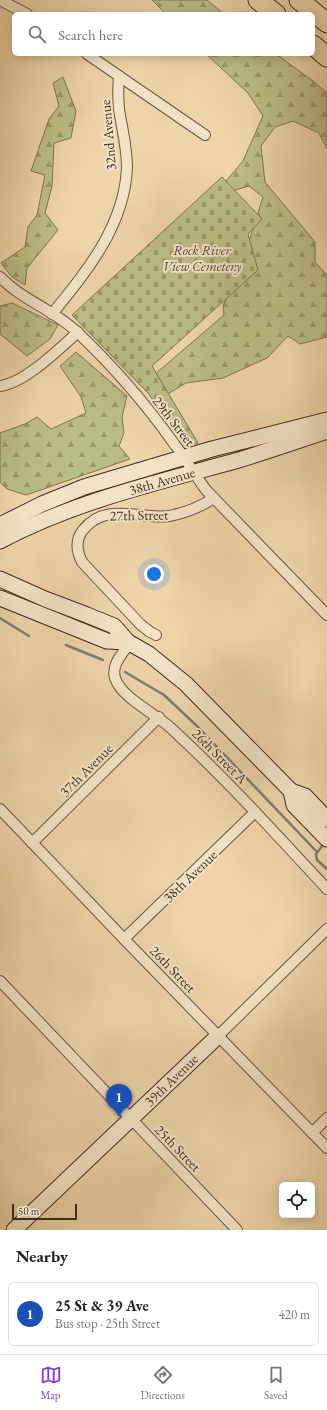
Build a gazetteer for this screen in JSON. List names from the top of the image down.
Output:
{
  "streets": {
    "street": [
      "32nd Avenue",
      "29th Street",
      "38th Avenue",
      "27th Street",
      "26th Street A",
      "37th Avenue",
      "26th Street",
      "39th Avenue",
      "25th Street"
    ]
  },
  "crossings": [
    ["32nd Avenue", "29th Street"],
    ["29th Street", "38th Avenue"],
    ["29th Street", "27th Street"],
    ["38th Avenue", "26th Street A"],
    ["38th Avenue", "26th Street"],
    ["26th Street A", "37th Avenue"],
    ["37th Avenue", "26th Street"],
    ["26th Street", "39th Avenue"],
    ["39th Avenue", "25th Street"]
  ],
  "parks": ["Rock River View Cemetery"],
  "scale_bar": "50 m",
  "page": {
    "search": "Search here",
    "pins": "1",
    "scale": "50 m",
    "heading": "Nearby",
    "list": [
      {
        "mark": "1",
        "name": "25 St & 39 Ave",
        "note": "Bus stop · 25th Street",
        "value": "420 m"
      }
    ],
    "nav": ["Map", "Directions", "Saved"]
  }
}
